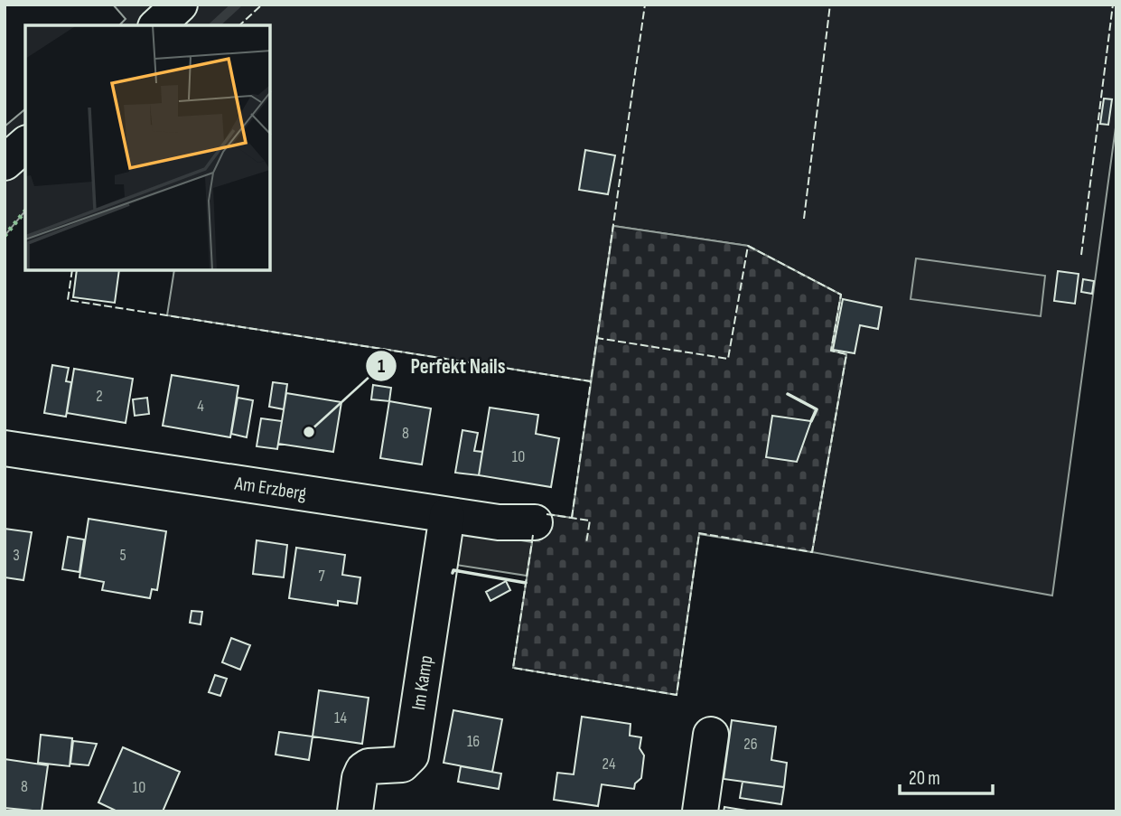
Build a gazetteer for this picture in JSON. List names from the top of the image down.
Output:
{
  "streets": {
    "street": ["Am Erzberg", "Im Kamp"]
  },
  "crossings": [
    ["Am Erzberg", "Im Kamp"]
  ],
  "places": ["Perfekt Nails"],
  "house_numbers": [
    "2",
    "4",
    "8",
    "10",
    "3",
    "5",
    "7",
    "14",
    "16",
    "26",
    "24",
    "8",
    "10"
  ],
  "scale_bar": "20 m"
}
